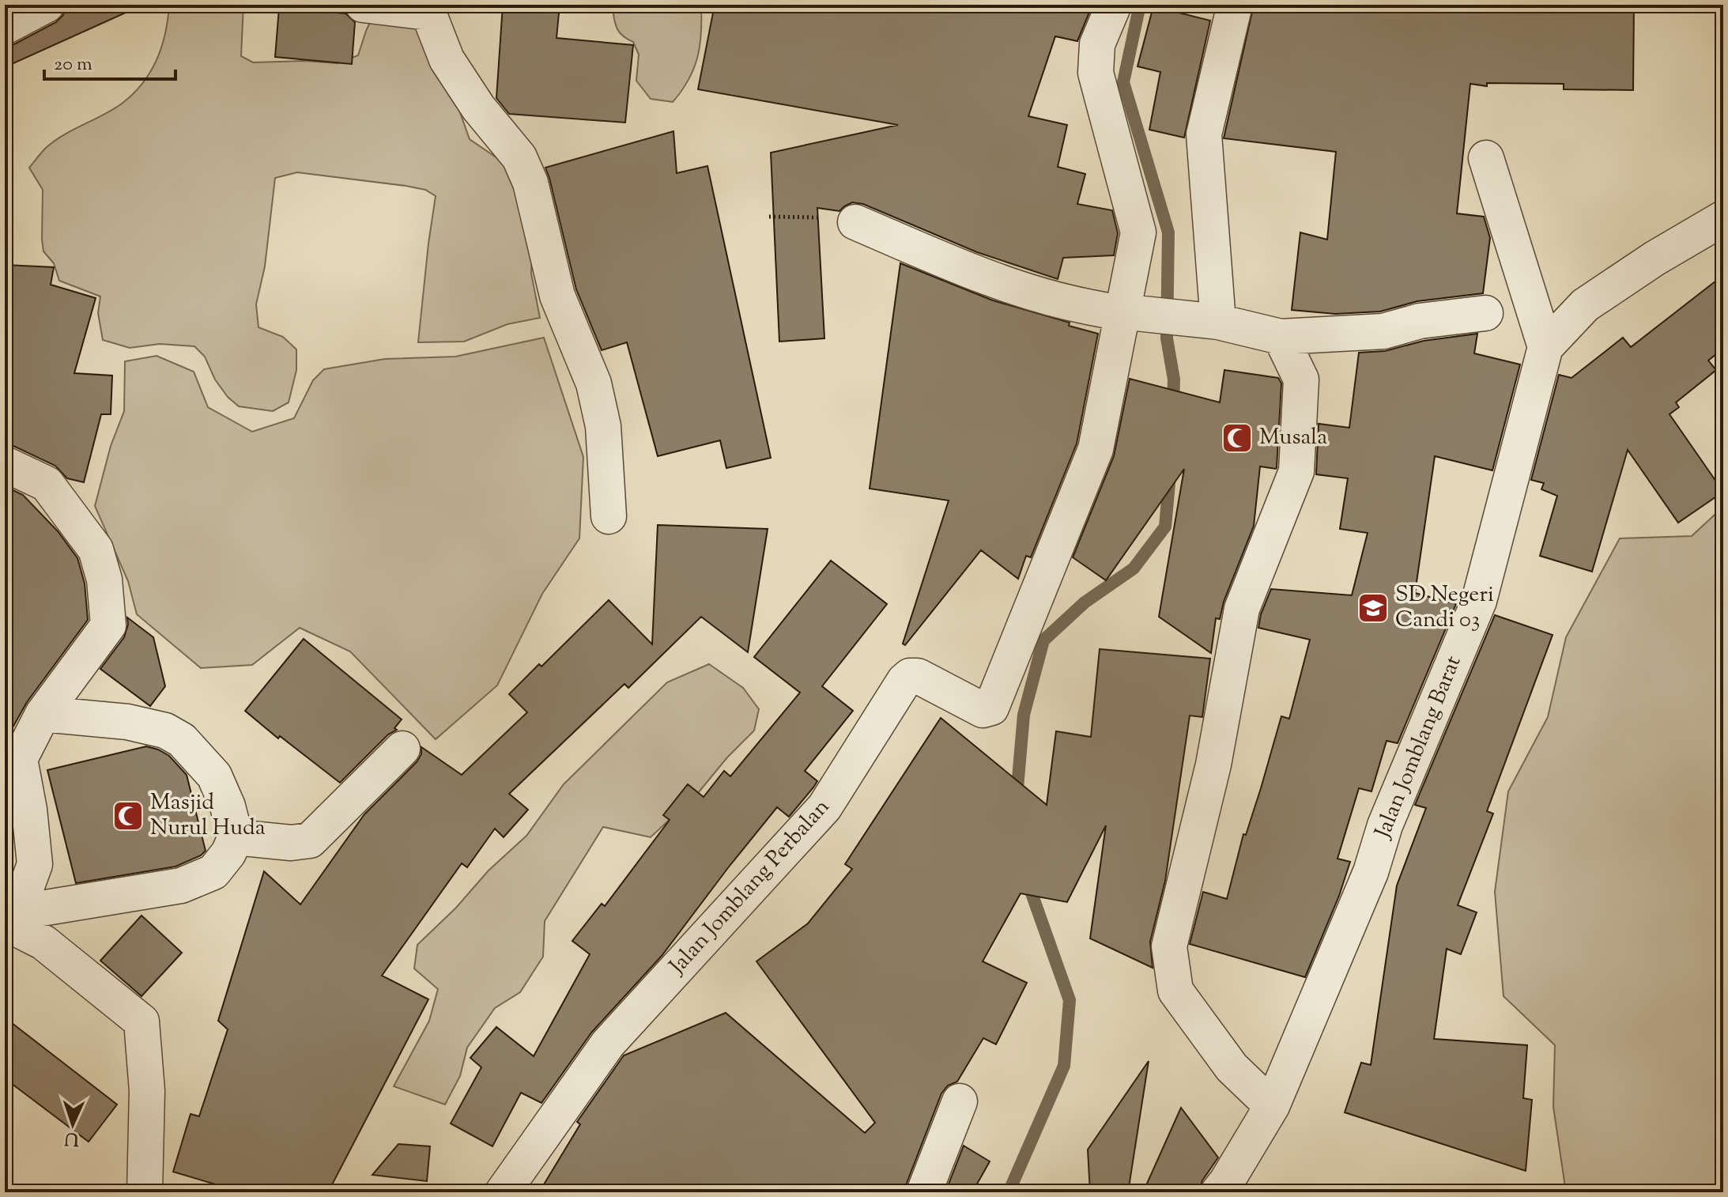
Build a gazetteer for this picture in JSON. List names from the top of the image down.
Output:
{
  "streets": {
    "street": ["Jalan Jomblang Barat", "Jalan Jomblang Perbalan"]
  },
  "places": {
    "mosque": ["Musala", "Masjid Nurul Huda"],
    "school or university": ["SD Negeri Candi 03"]
  },
  "scale_bar": "20 m",
  "north": "bottom"
}
